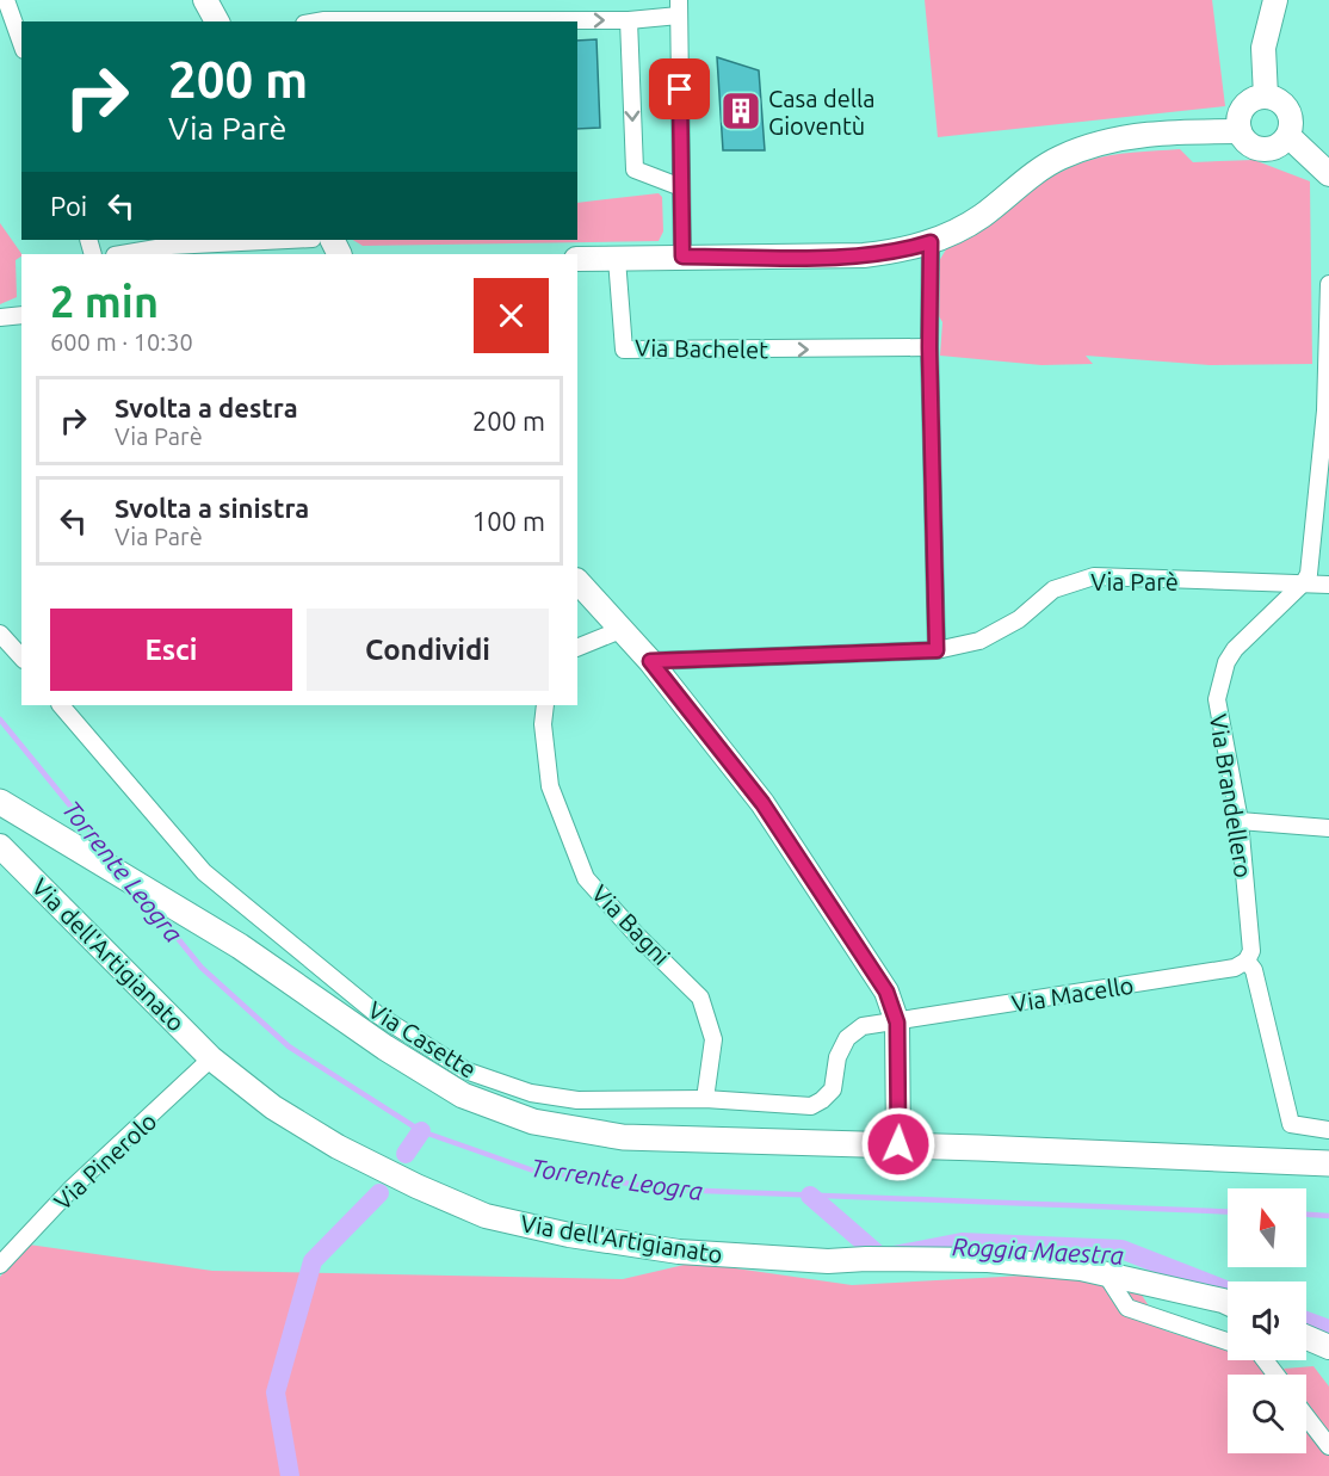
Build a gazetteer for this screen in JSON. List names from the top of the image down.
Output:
{
  "streets": {
    "street": [
      "Via Bachelet",
      "Via Parè",
      "Via Brandellero",
      "Via Bagni",
      "Via dell'Artigianato",
      "Via Macello",
      "Via Casette",
      "Via Pinerolo"
    ]
  },
  "crossings": [
    ["Via Parè", "Via Brandellero"],
    ["Via Brandellero", "Via Macello"],
    ["Via Bagni", "Via Casette"],
    ["Via dell'Artigianato", "Via Pinerolo"],
    ["Via Macello", "Via Casette"]
  ],
  "water": ["Torrente Leogra", "Roggia Maestra"],
  "places": {
    "building": ["Casa della Gioventù"]
  },
  "north": "top",
  "page": {
    "turn": ["200 m", "Via Parè"],
    "then": "Poi",
    "heading": ["2 min", "600 m · 10:30"],
    "list": [
      {
        "name": "Svolta a destra",
        "note": "Via Parè",
        "value": "200 m"
      },
      {
        "name": "Svolta a sinistra",
        "note": "Via Parè",
        "value": "100 m"
      }
    ],
    "buttons": ["Esci", "Condividi"]
  }
}
